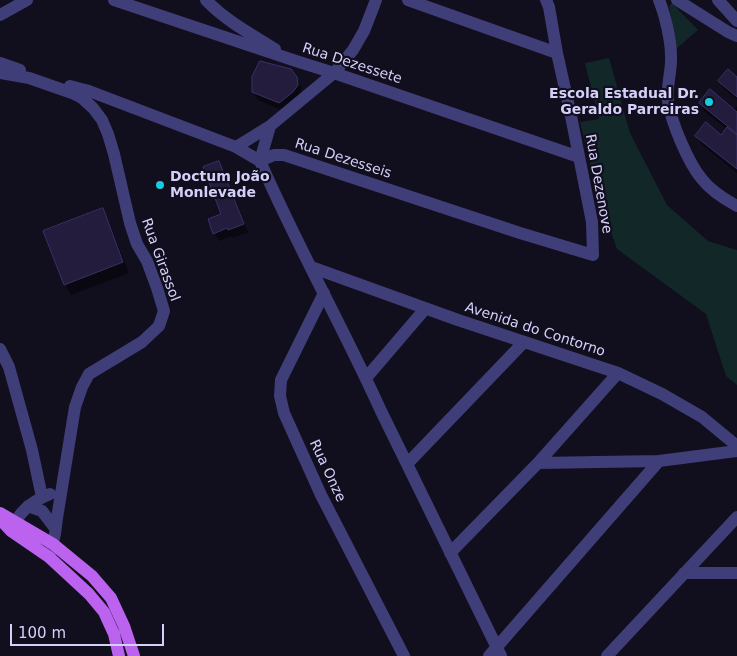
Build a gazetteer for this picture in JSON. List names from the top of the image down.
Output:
{
  "streets": {
    "street": [
      "Rua Dezessete",
      "Rua Dezesseis",
      "Rua Dezenove",
      "Rua Girassol",
      "Avenida do Contorno",
      "Rua Onze"
    ]
  },
  "crossings": [
    ["Rua Dezessete", "Rua Dezenove"],
    ["Rua Dezesseis", "Rua Dezenove"]
  ],
  "places": ["Escola Estadual Dr. Geraldo Parreiras", "Doctum João Monlevade"],
  "scale_bar": "100 m"
}
